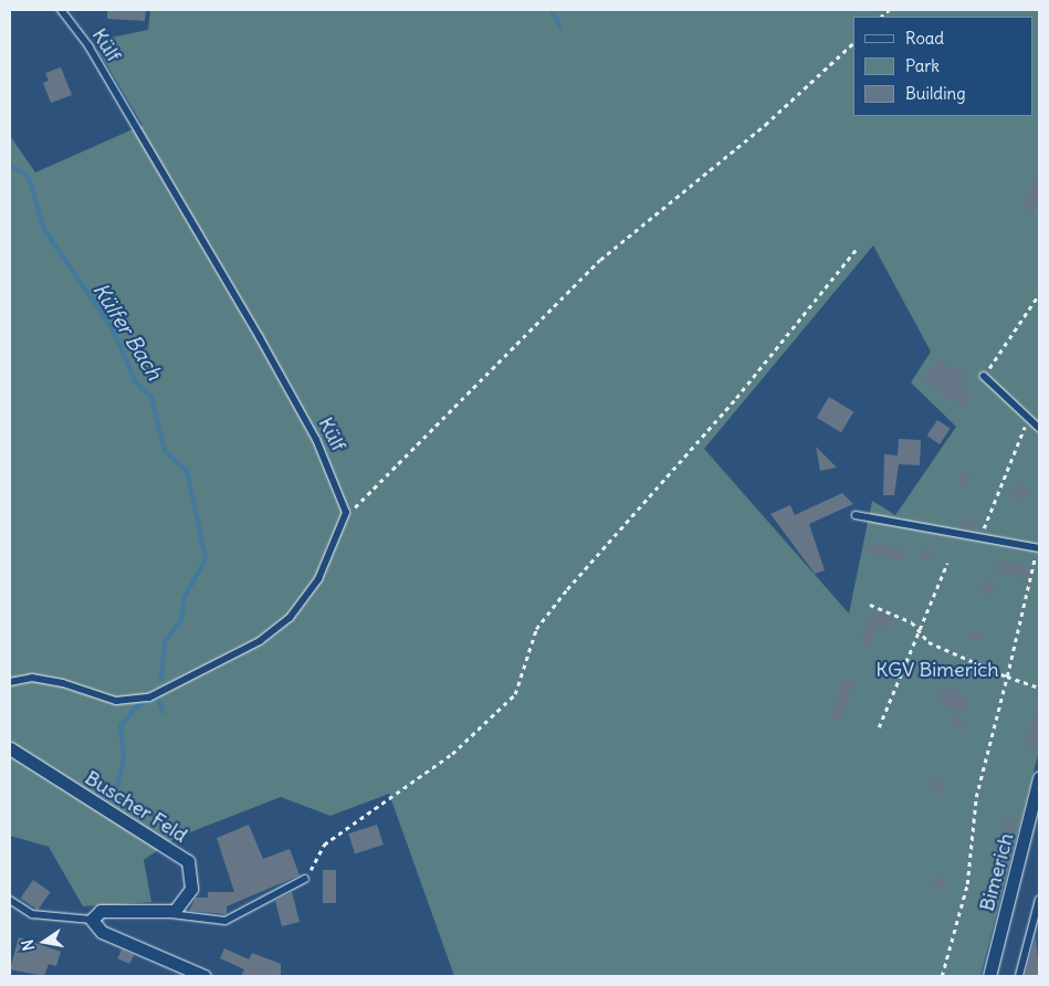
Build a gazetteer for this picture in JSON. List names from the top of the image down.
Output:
{
  "streets": {
    "street": ["Buscher Feld", "Bimerich"],
    "lane": ["Külf"]
  },
  "water": ["Külfer Bach"],
  "parks": ["KGV Bimerich"],
  "legend": ["Road", "Park", "Building"],
  "north": "left"
}
